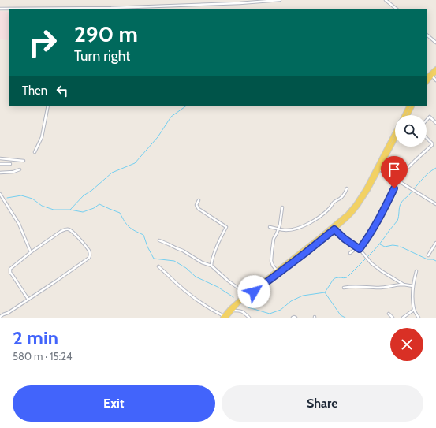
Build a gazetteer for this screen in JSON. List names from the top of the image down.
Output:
{
  "page": {
    "turn": ["290 m", "Turn right"],
    "then": "Then",
    "heading": ["2 min", "580 m · 15:24"],
    "buttons": ["Exit", "Share"]
  }
}
